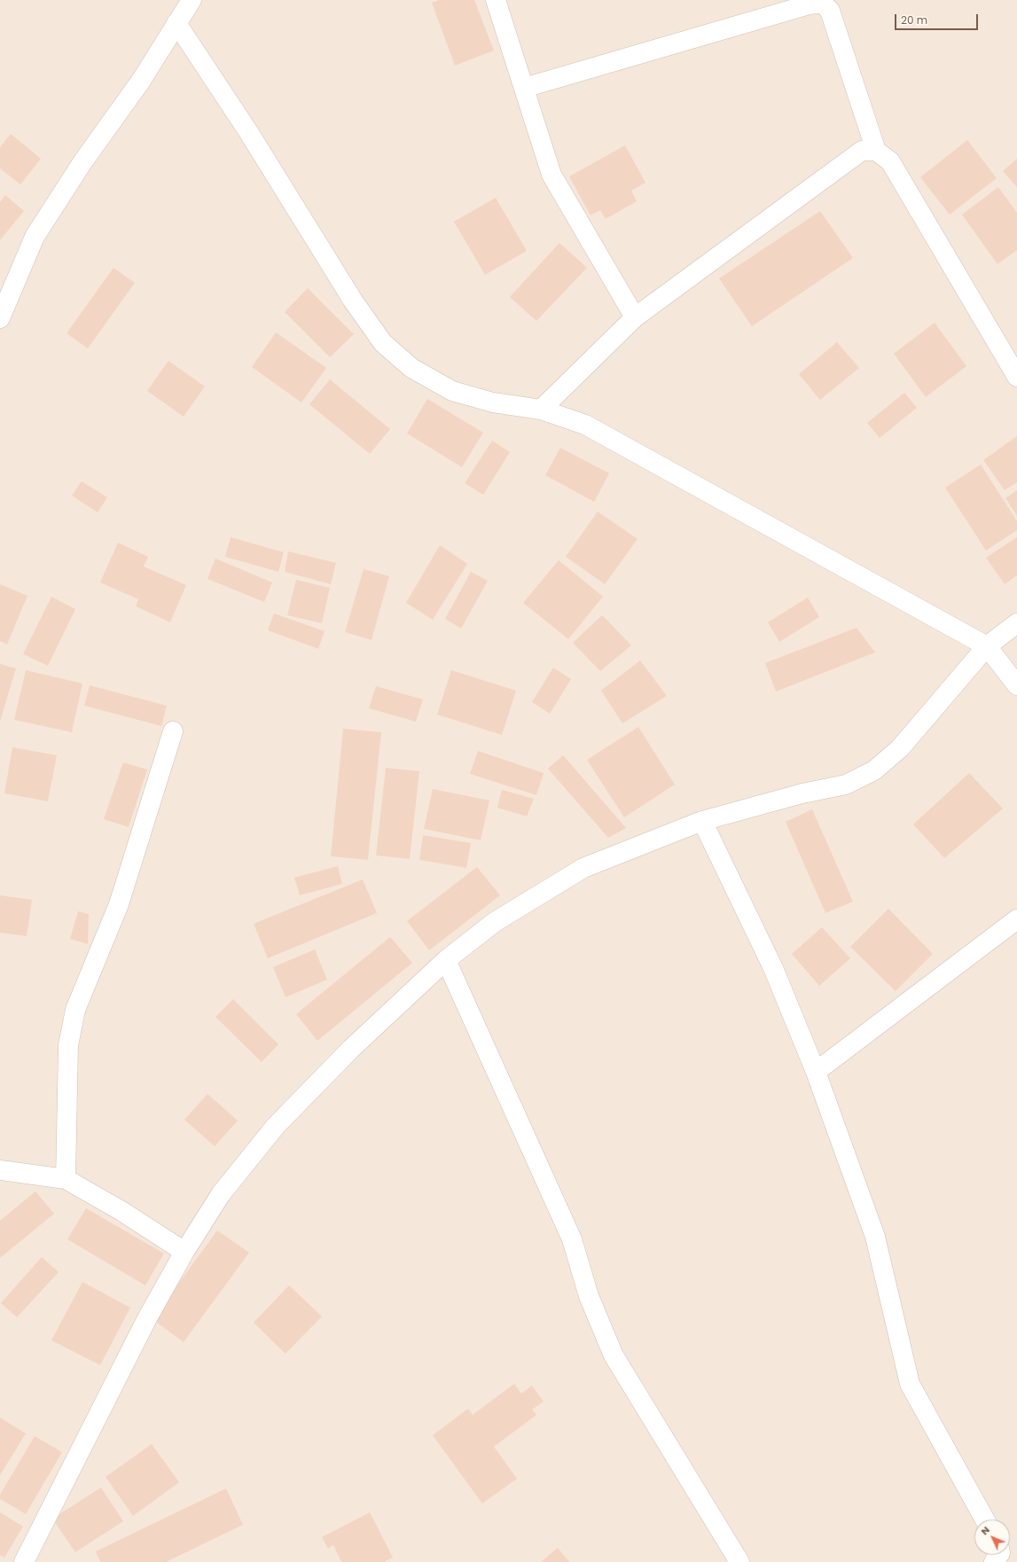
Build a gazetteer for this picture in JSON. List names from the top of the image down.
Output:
{
  "scale_bar": "20 m",
  "north": "top left"
}
